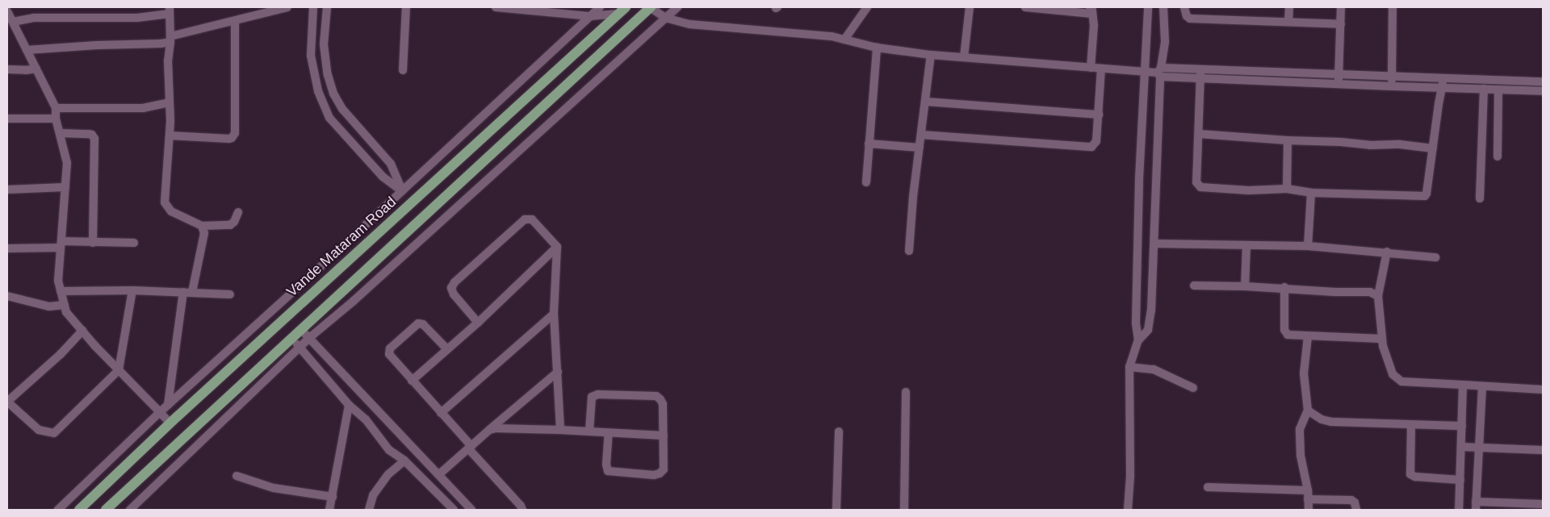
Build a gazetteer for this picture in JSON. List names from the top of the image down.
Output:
{
  "streets": {
    "main road": ["Vande Mataram Road"]
  }
}
